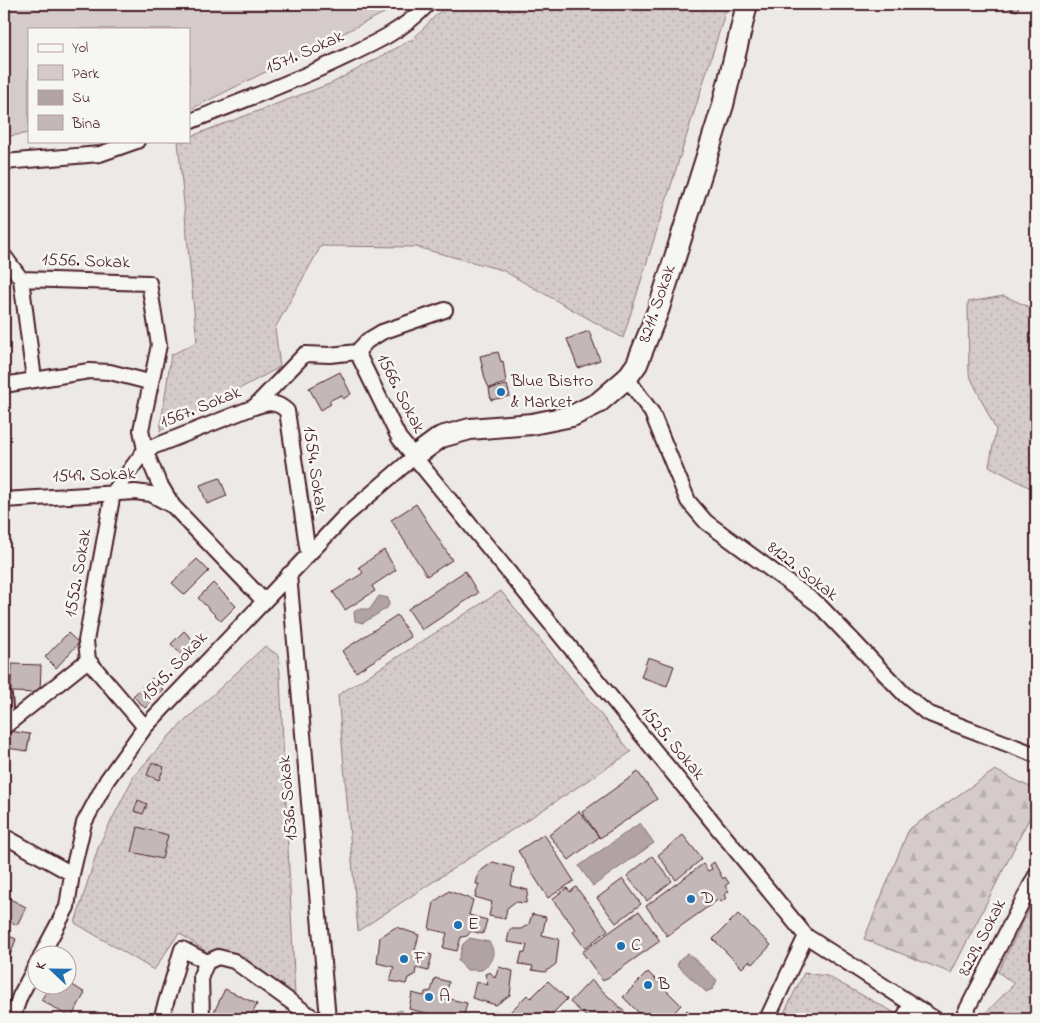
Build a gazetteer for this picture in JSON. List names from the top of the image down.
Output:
{
  "streets": {
    "street": [
      "1571. Sokak",
      "1556. Sokak",
      "8211. Sokak",
      "1566. Sokak",
      "1567. Sokak",
      "1554. Sokak",
      "1549. Sokak",
      "8122. Sokak",
      "1552. Sokak",
      "1545. Sokak",
      "1525. Sokak",
      "1536. Sokak",
      "8229. Sokak"
    ]
  },
  "crossings": [
    ["8211. Sokak", "1566. Sokak"],
    ["8211. Sokak", "8122. Sokak"],
    ["8211. Sokak", "1545. Sokak"],
    ["8211. Sokak", "1525. Sokak"],
    ["1566. Sokak", "1567. Sokak"],
    ["1566. Sokak", "1545. Sokak"],
    ["1566. Sokak", "1525. Sokak"],
    ["1567. Sokak", "1554. Sokak"],
    ["1554. Sokak", "1545. Sokak"],
    ["1549. Sokak", "1552. Sokak"],
    ["1549. Sokak", "1545. Sokak"],
    ["1545. Sokak", "1525. Sokak"],
    ["1545. Sokak", "1536. Sokak"]
  ],
  "places": [
    "Blue Bistro & Market",
    "D",
    "E",
    "C",
    "F",
    "B",
    "A"
  ],
  "legend": [
    "Yol",
    "Park",
    "Su",
    "Bina"
  ],
  "north": "left"
}
